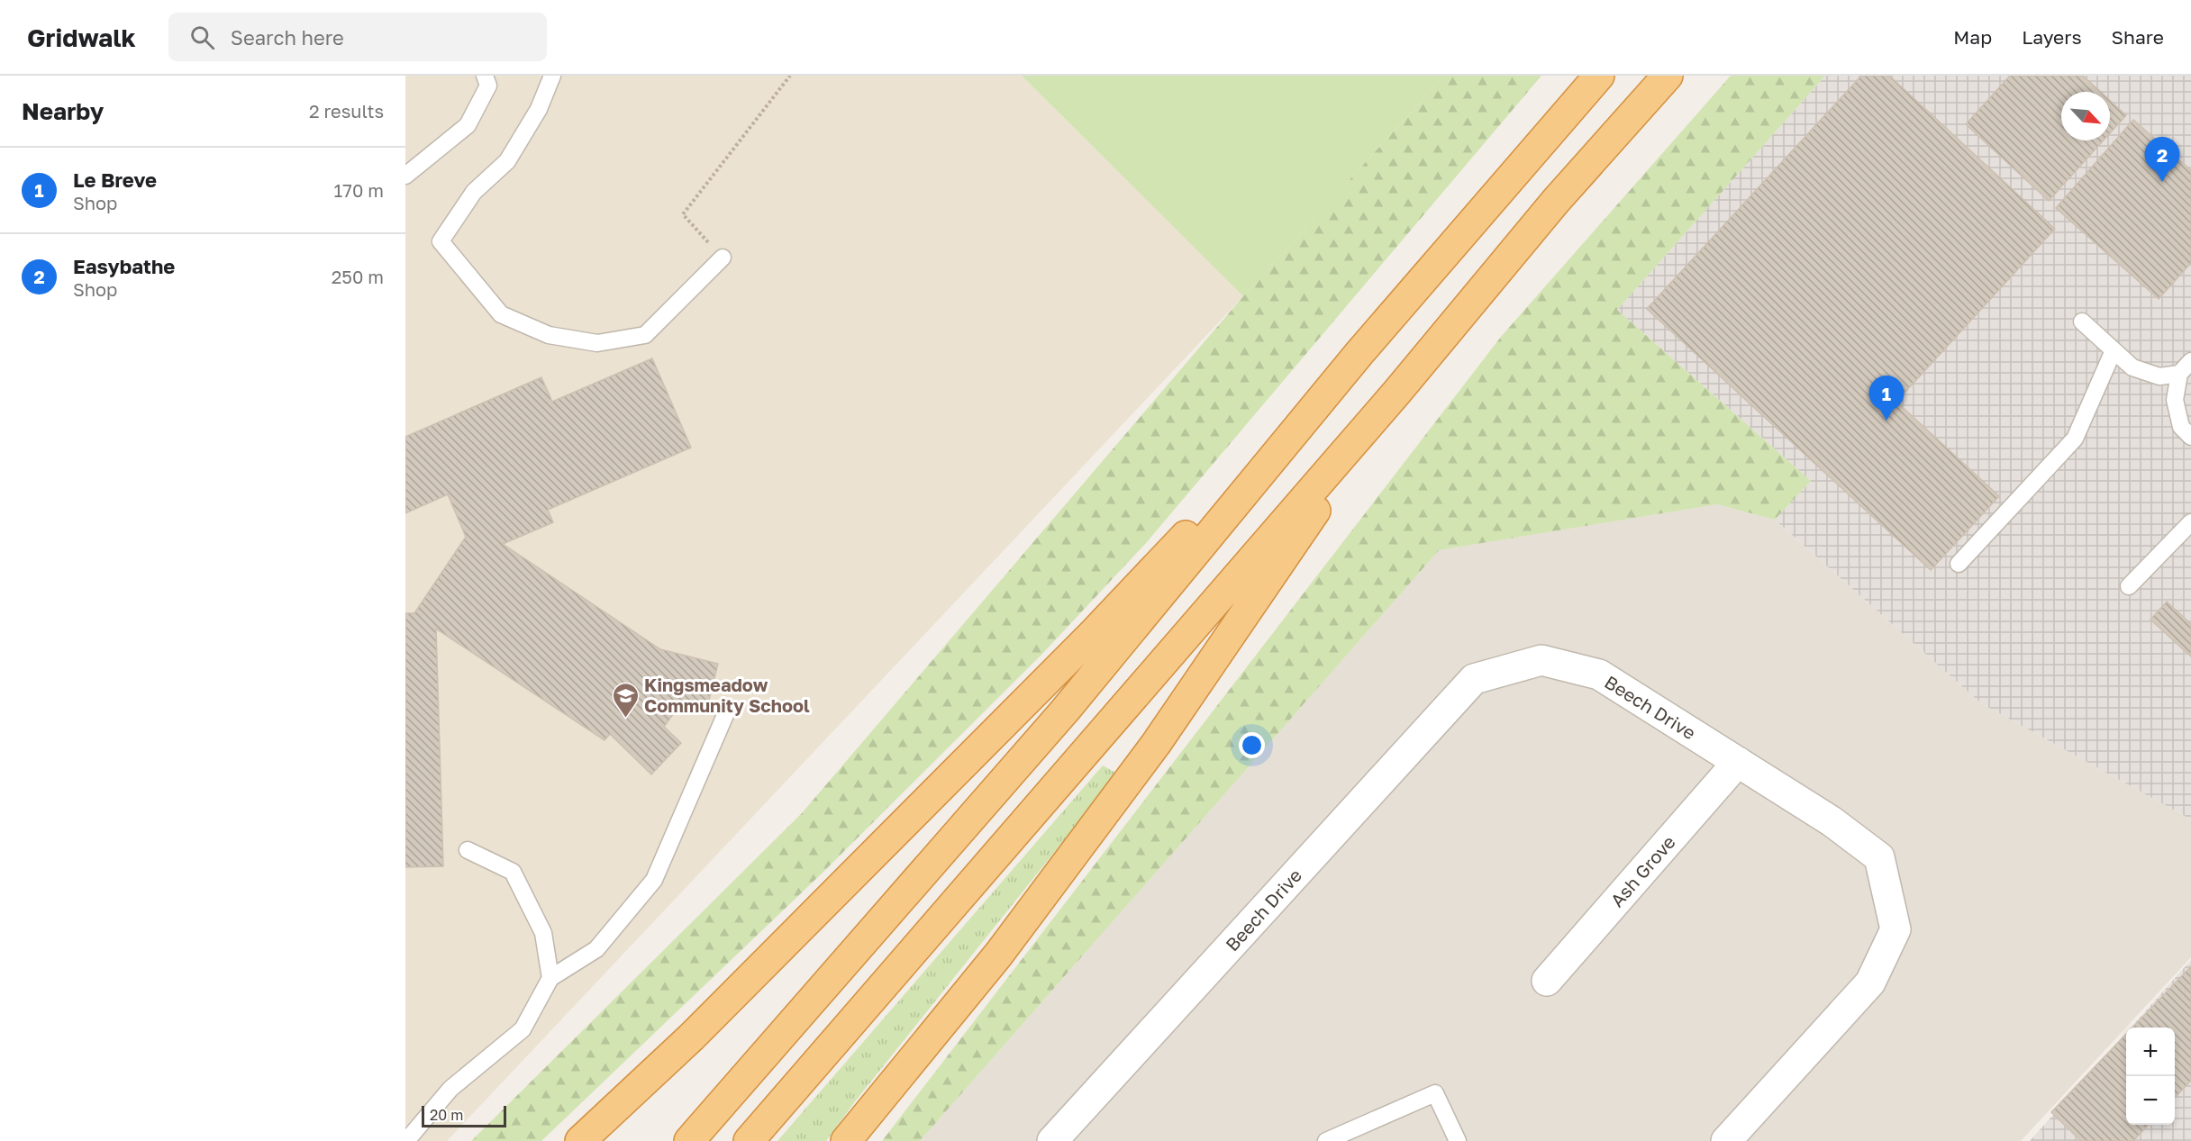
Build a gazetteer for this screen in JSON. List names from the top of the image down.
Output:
{
  "streets": {
    "street": ["Beech Drive", "Ash Grove"]
  },
  "crossings": [
    ["Beech Drive", "Ash Grove"]
  ],
  "places": {
    "school or university": ["Kingsmeadow Community School"]
  },
  "scale_bar": "20 m",
  "north": "bottom right",
  "page": {
    "header": "Gridwalk",
    "search": "Search here",
    "nav": ["Map", "Layers", "Share"],
    "heading": ["Nearby", "2 results"],
    "pins": ["2", "1"],
    "list": [
      {
        "mark": "1",
        "name": "Le Breve",
        "note": "Shop",
        "value": "170 m"
      },
      {
        "mark": "2",
        "name": "Easybathe",
        "note": "Shop",
        "value": "250 m"
      }
    ],
    "map_buttons": ["+", "−"],
    "scale": "20 m"
  }
}
